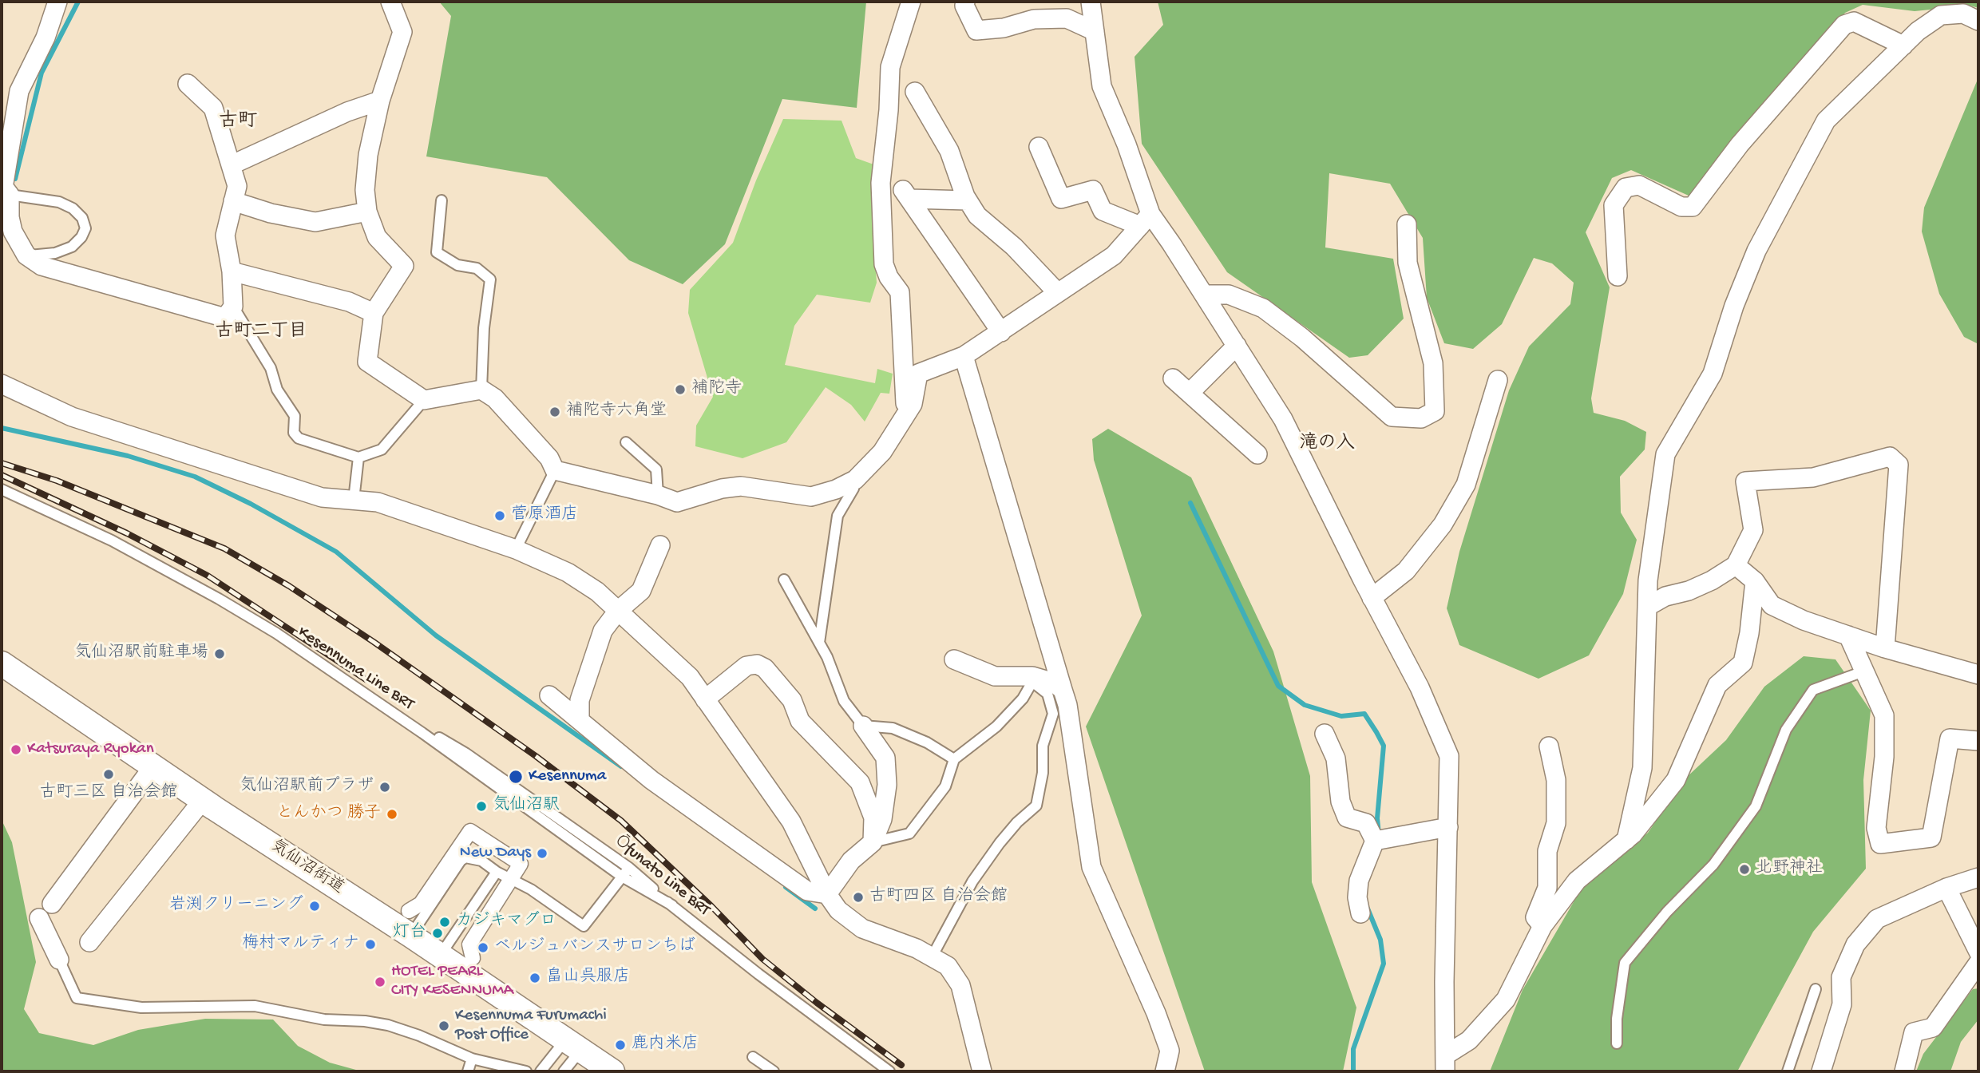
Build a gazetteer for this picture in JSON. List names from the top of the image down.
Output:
{
  "streets": {
    "street": ["気仙沼街道"],
    "lane": ["Kesennuma Line BRT", "Ōfunato Line BRT"]
  },
  "crossings": [
    ["Kesennuma Line BRT", "Ōfunato Line BRT"]
  ],
  "districts": ["古町", "古町二丁目", "滝の入"],
  "places": [
    "補陀寺",
    "補陀寺六角堂",
    "菅原酒店",
    "気仙沼駅前駐車場",
    "Katsuraya Ryokan",
    "古町三区 自治会館",
    "Kesennuma",
    "気仙沼駅前プラザ",
    "気仙沼駅",
    "とんかつ 勝子",
    "New Days",
    "北野神社",
    "古町四区 自治会館",
    "岩渕クリーニング",
    "カジキマグロ",
    "灯台",
    "梅村マルティナ",
    "ベルジュバンスサロンちば",
    "畠山呉服店",
    "HOTEL PEARL CITY KESENNUMA",
    "Kesennuma Furumachi Post Office",
    "鹿内米店"
  ]
}
